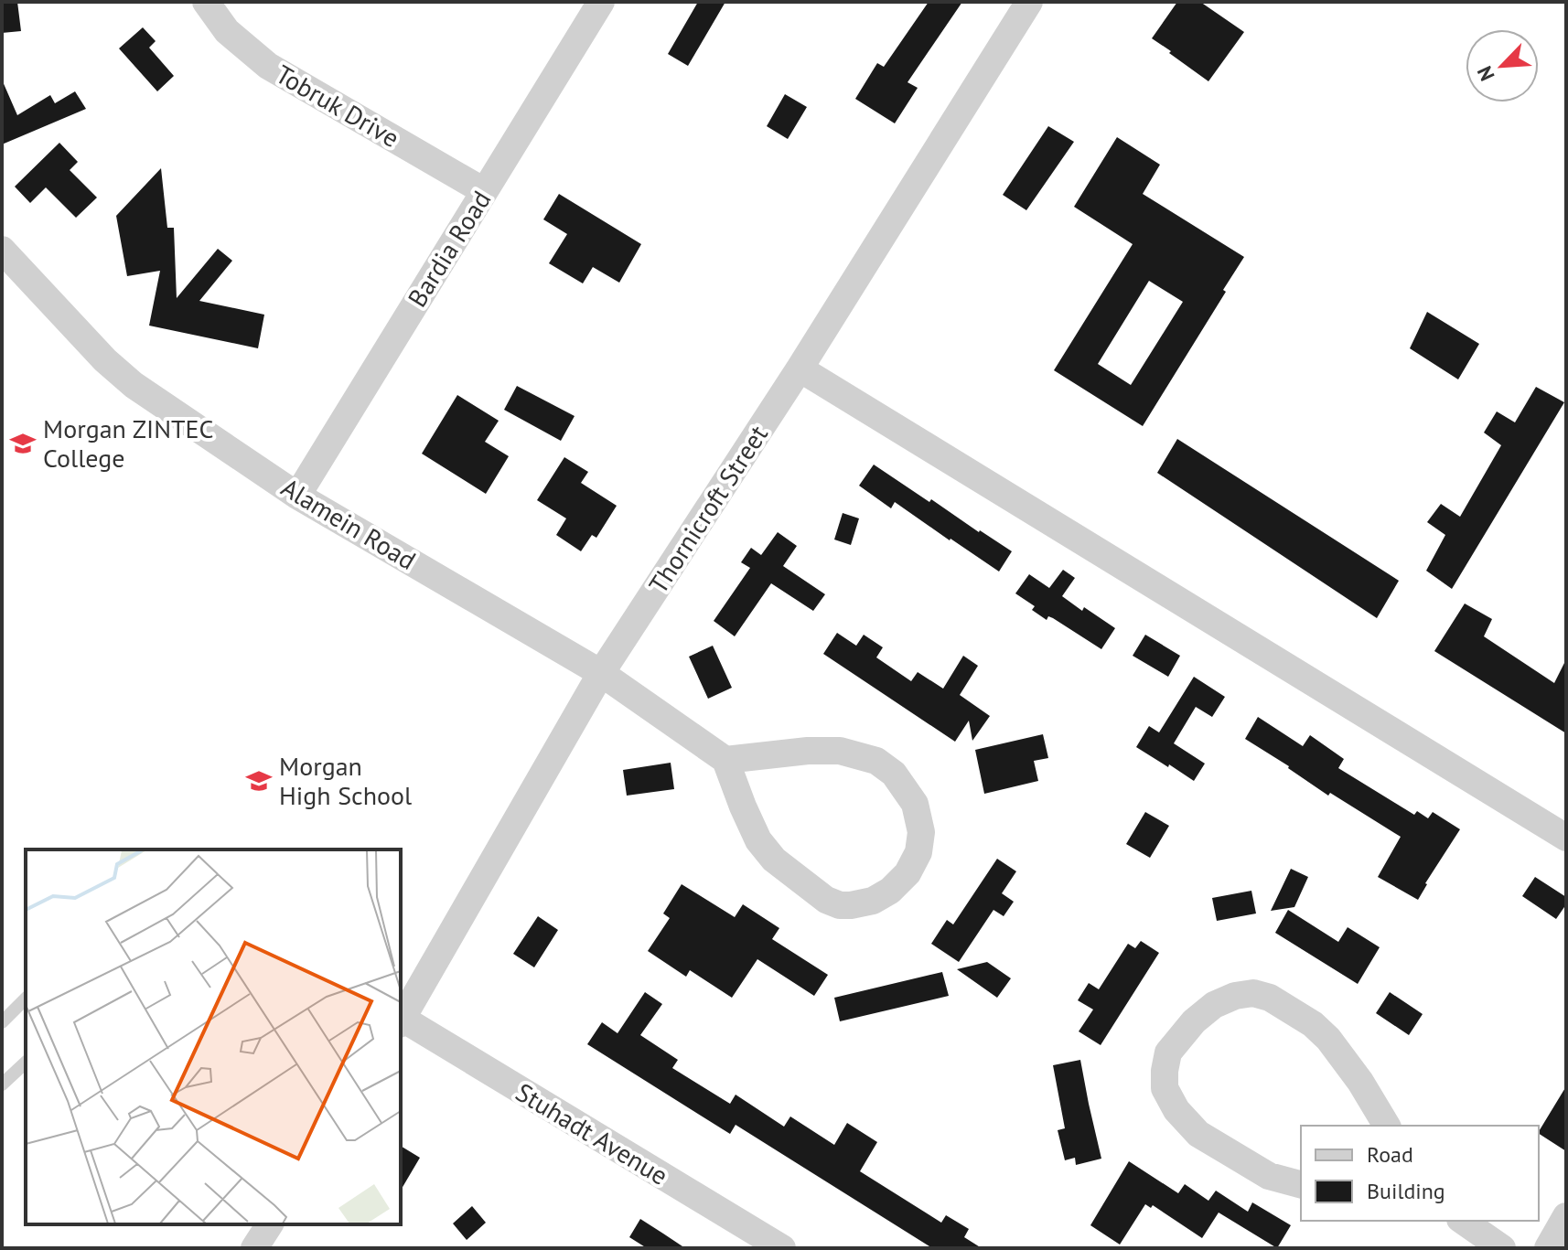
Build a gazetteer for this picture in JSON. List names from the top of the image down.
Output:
{
  "streets": {
    "street": [
      "Tobruk Drive",
      "Bardia Road",
      "Thornicroft Street",
      "Alamein Road",
      "Stuhadt Avenue"
    ]
  },
  "crossings": [
    ["Tobruk Drive", "Bardia Road"],
    ["Bardia Road", "Alamein Road"],
    ["Thornicroft Street", "Alamein Road"],
    ["Thornicroft Street", "Stuhadt Avenue"]
  ],
  "places": {
    "school or university": ["Morgan ZINTEC College", "Morgan High School"]
  },
  "legend": ["Road", "Building"],
  "north": "bottom left"
}
